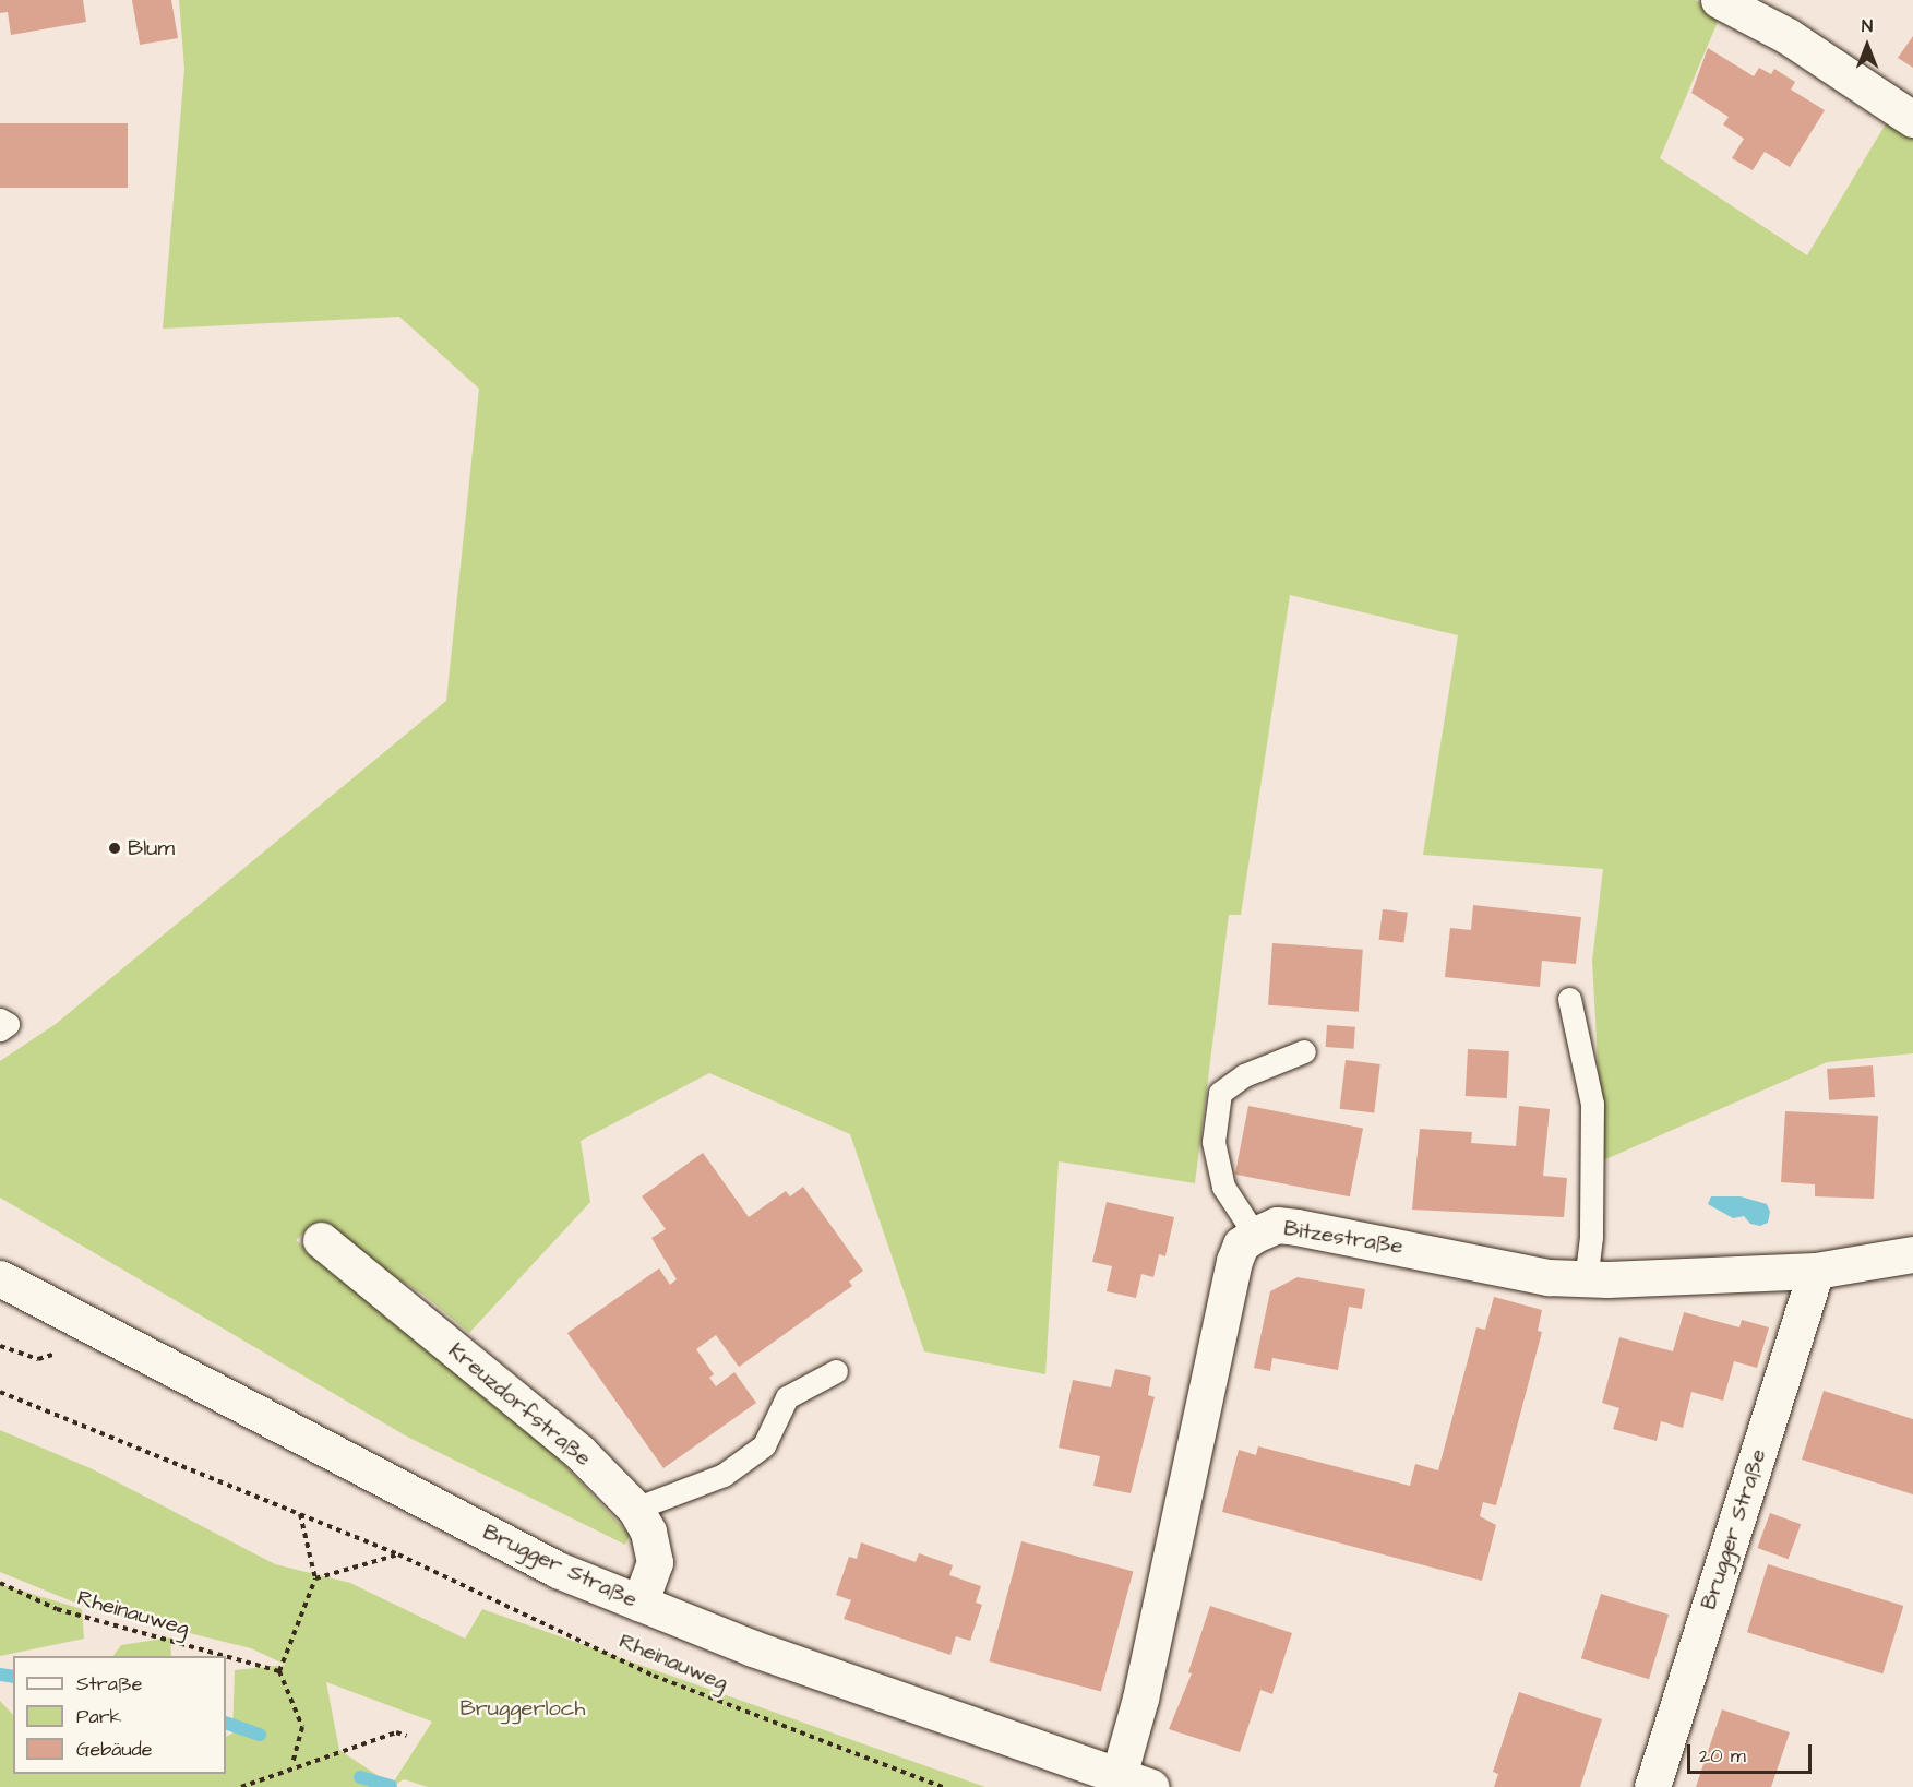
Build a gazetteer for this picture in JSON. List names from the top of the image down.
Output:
{
  "streets": {
    "street": ["Bitzestraße", "Kreuzdorfstraße", "Brugger Straße"],
    "path": ["Rheinauweg"]
  },
  "crossings": [
    ["Bitzestraße", "Brugger Straße"],
    ["Kreuzdorfstraße", "Brugger Straße"]
  ],
  "parks": ["Bruggerloch"],
  "places": ["Blum"],
  "legend": ["Straße", "Park", "Gebäude"],
  "scale_bar": "20 m",
  "north": "top"
}
